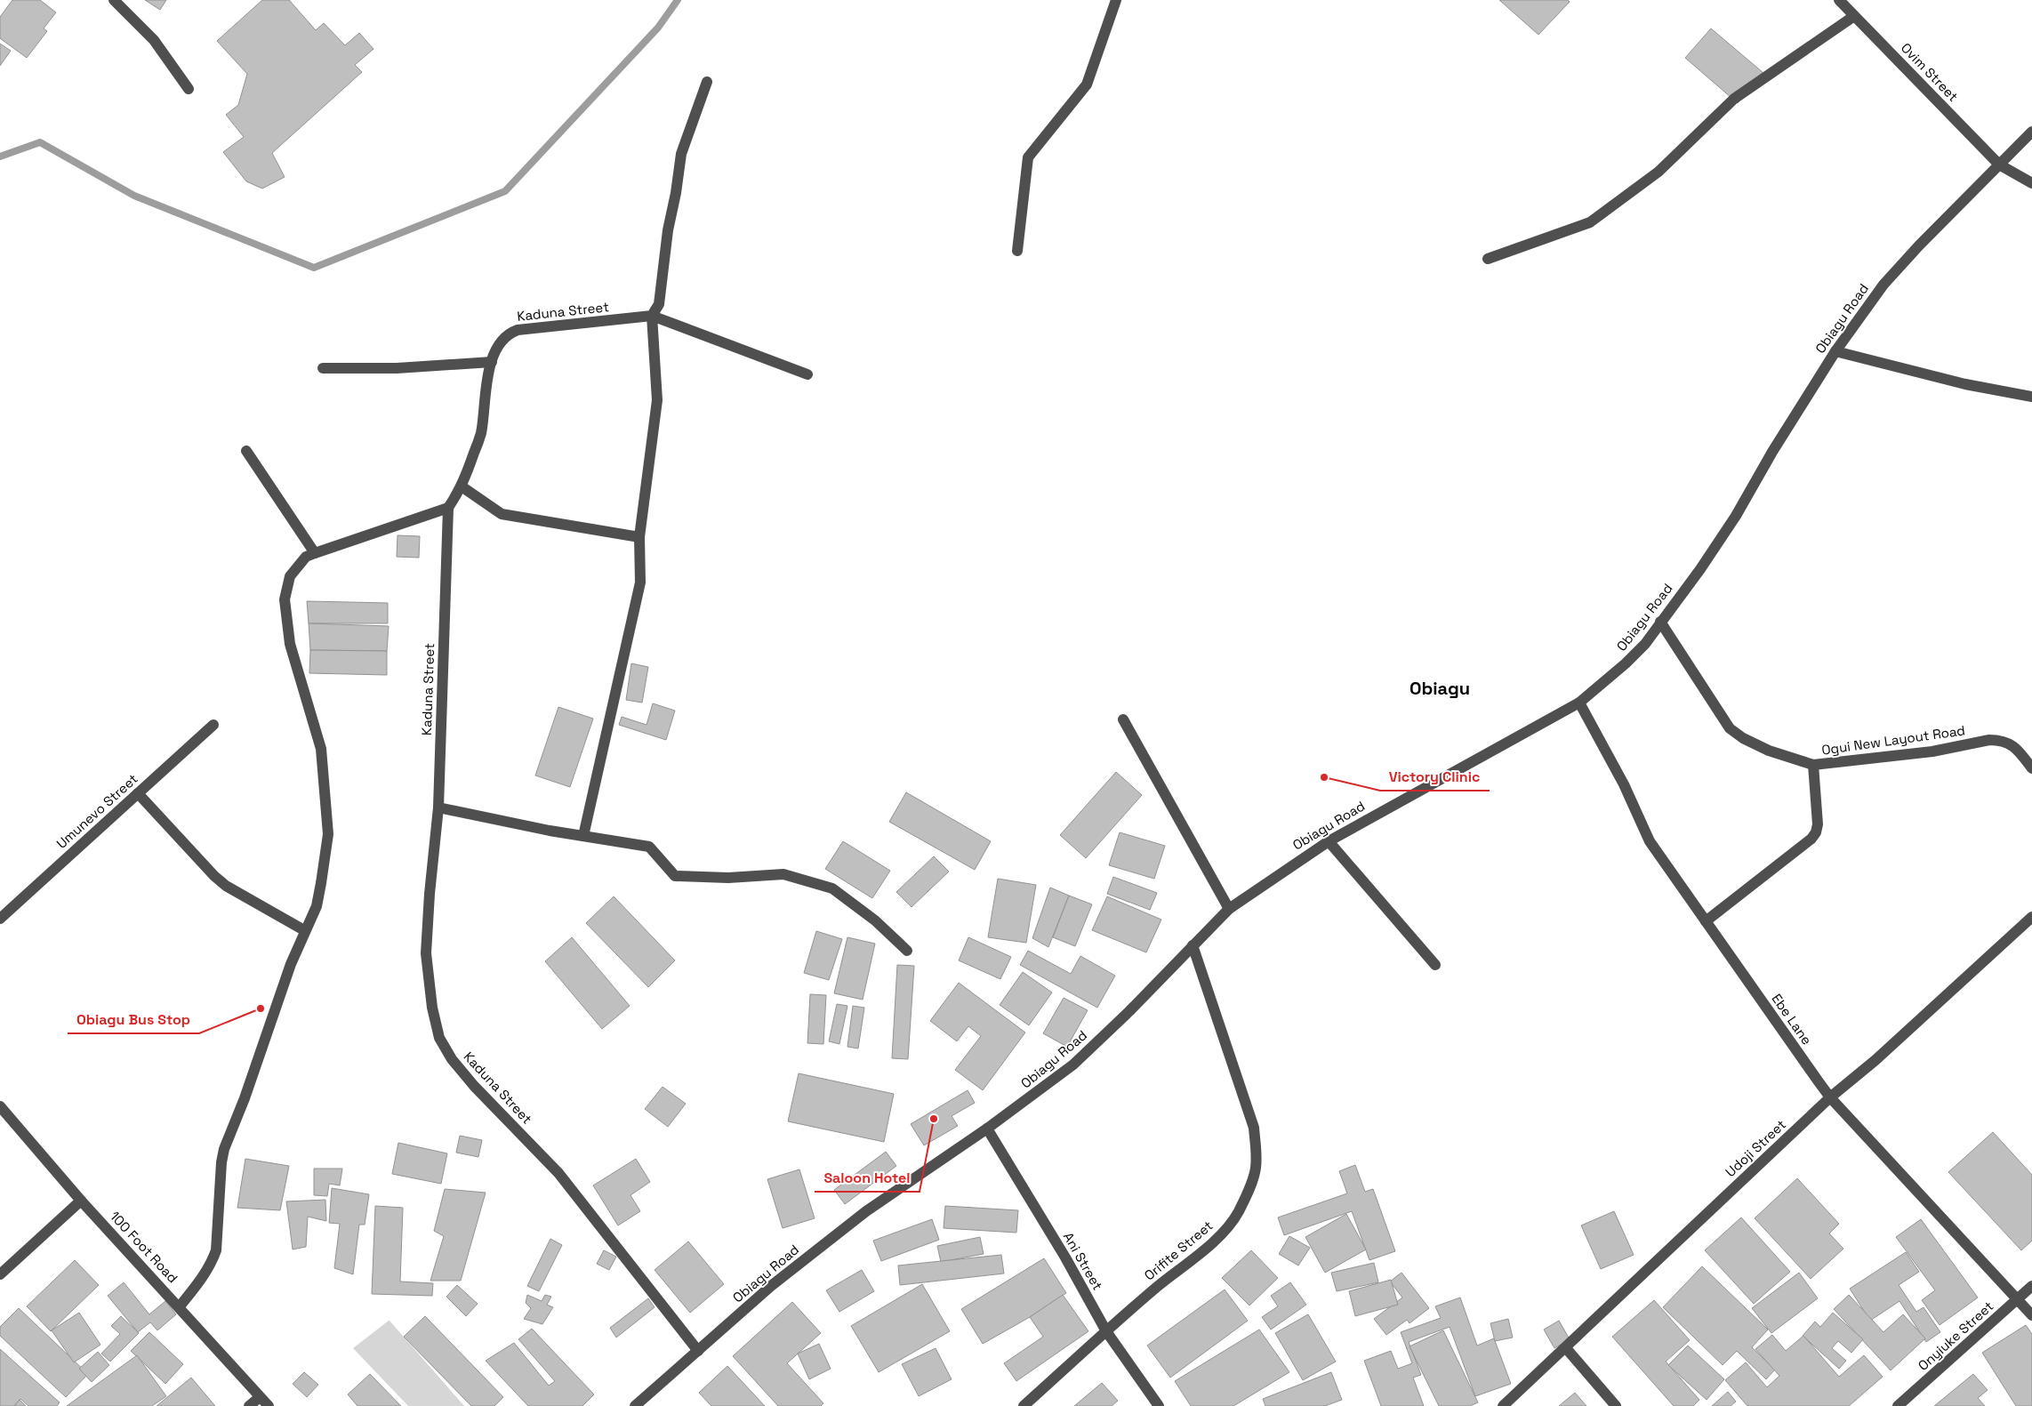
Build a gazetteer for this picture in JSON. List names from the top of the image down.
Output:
{
  "streets": {
    "street": [
      "Ovim Street",
      "Kaduna Street",
      "Obiagu Road",
      "Ogui New Layout Road",
      "Umunevo Street",
      "Ebe Lane",
      "Udoji Street",
      "100 Foot Road",
      "Orifite Street",
      "Ani Street",
      "Onyiuke Street"
    ]
  },
  "crossings": [
    ["Ovim Street", "Obiagu Road"],
    ["Kaduna Street", "Obiagu Road"],
    ["Obiagu Road", "Ogui New Layout Road"],
    ["Obiagu Road", "Ebe Lane"],
    ["Obiagu Road", "Orifite Street"],
    ["Obiagu Road", "Ani Street"],
    ["Ebe Lane", "Udoji Street"],
    ["Ebe Lane", "Onyiuke Street"],
    ["Orifite Street", "Ani Street"]
  ],
  "districts": ["Obiagu"],
  "places": ["Victory Clinic", "Obiagu Bus Stop", "Saloon Hotel"]
}
